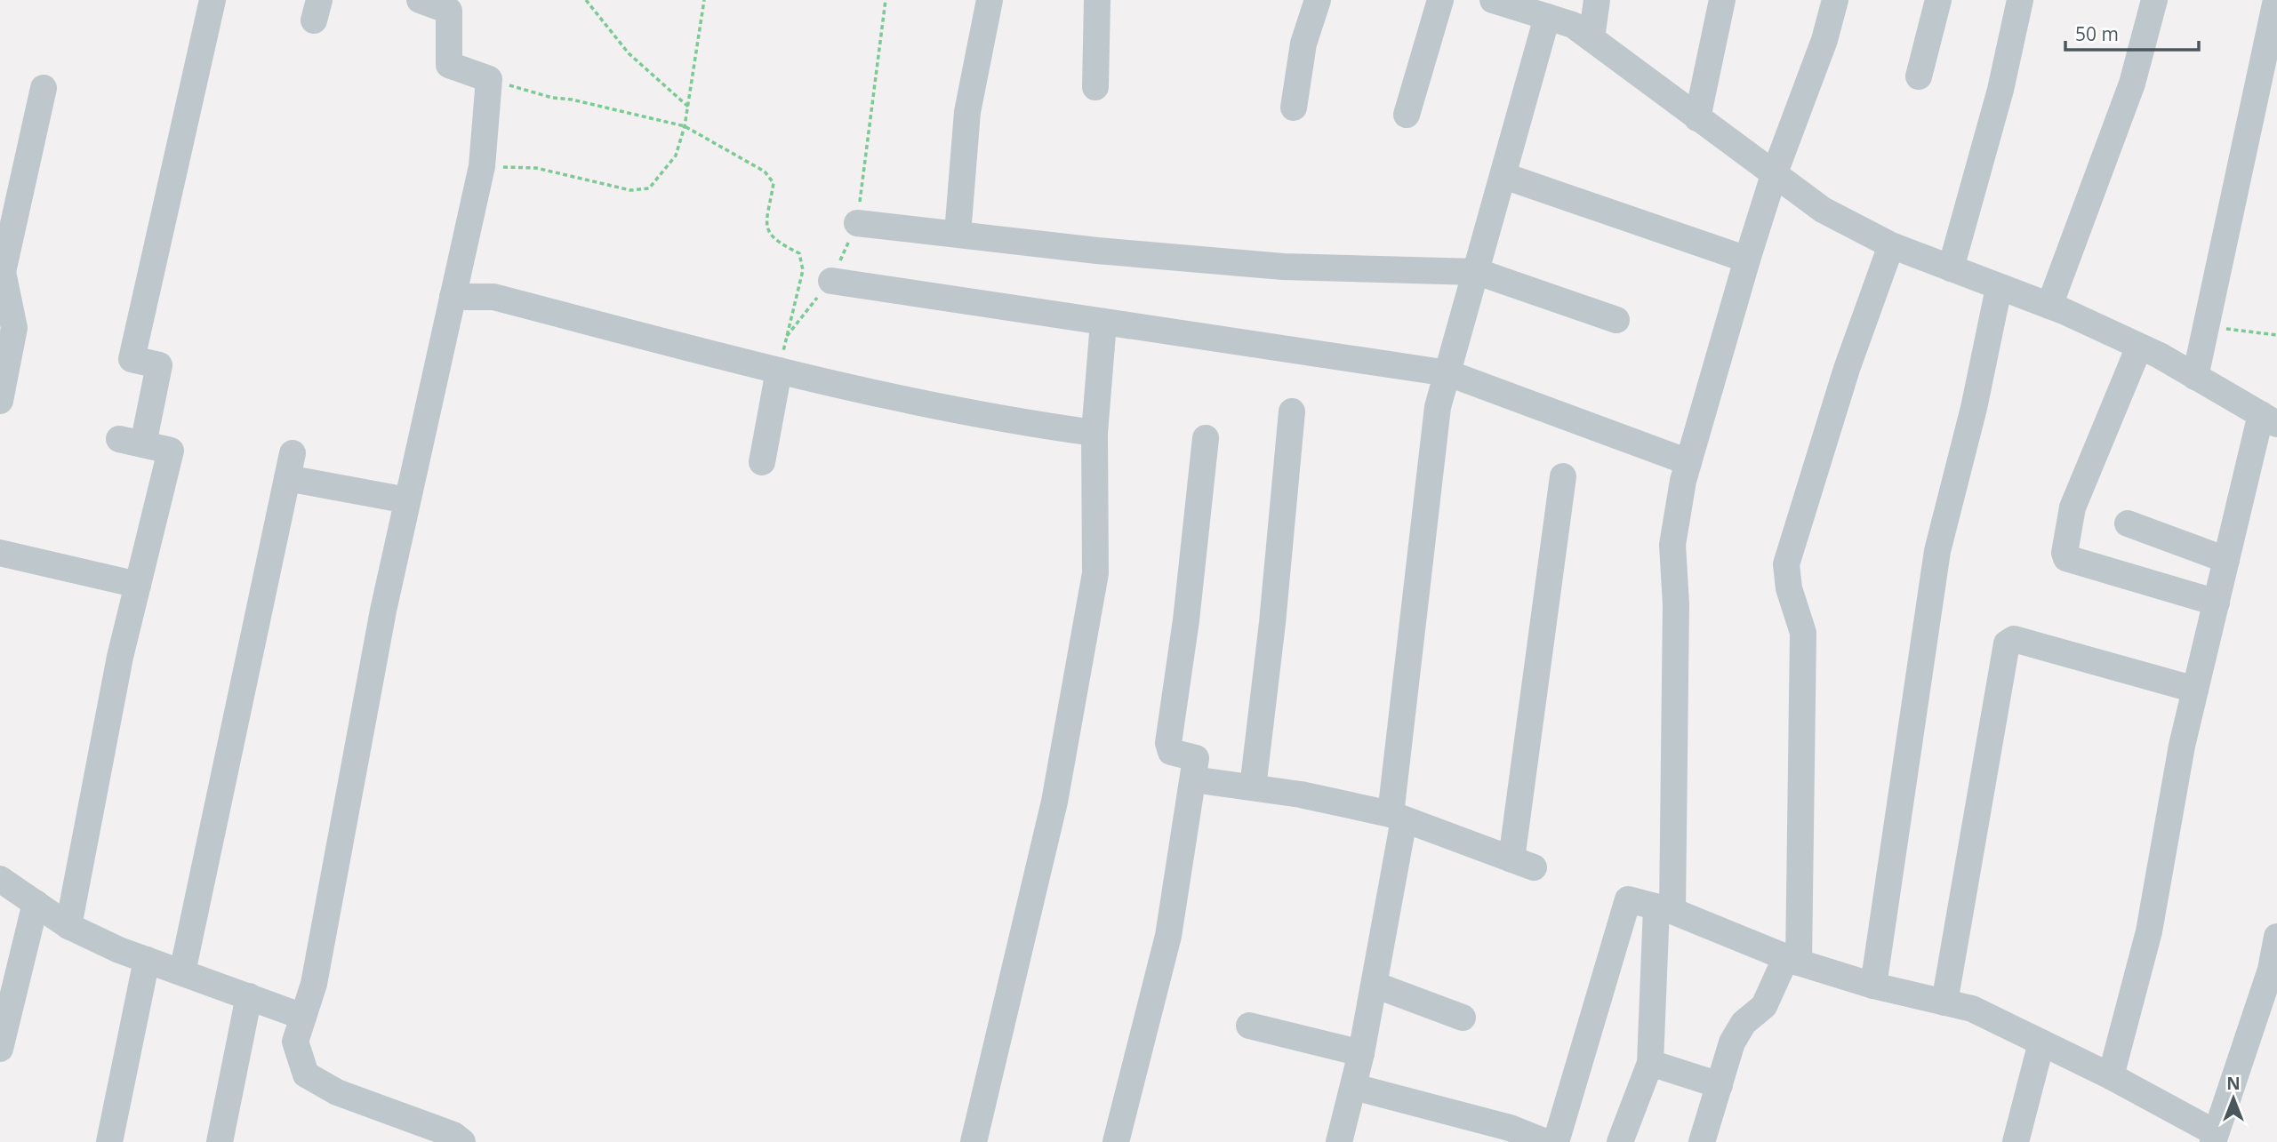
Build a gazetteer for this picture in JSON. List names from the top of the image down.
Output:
{
  "scale_bar": "50 m",
  "north": "top"
}
